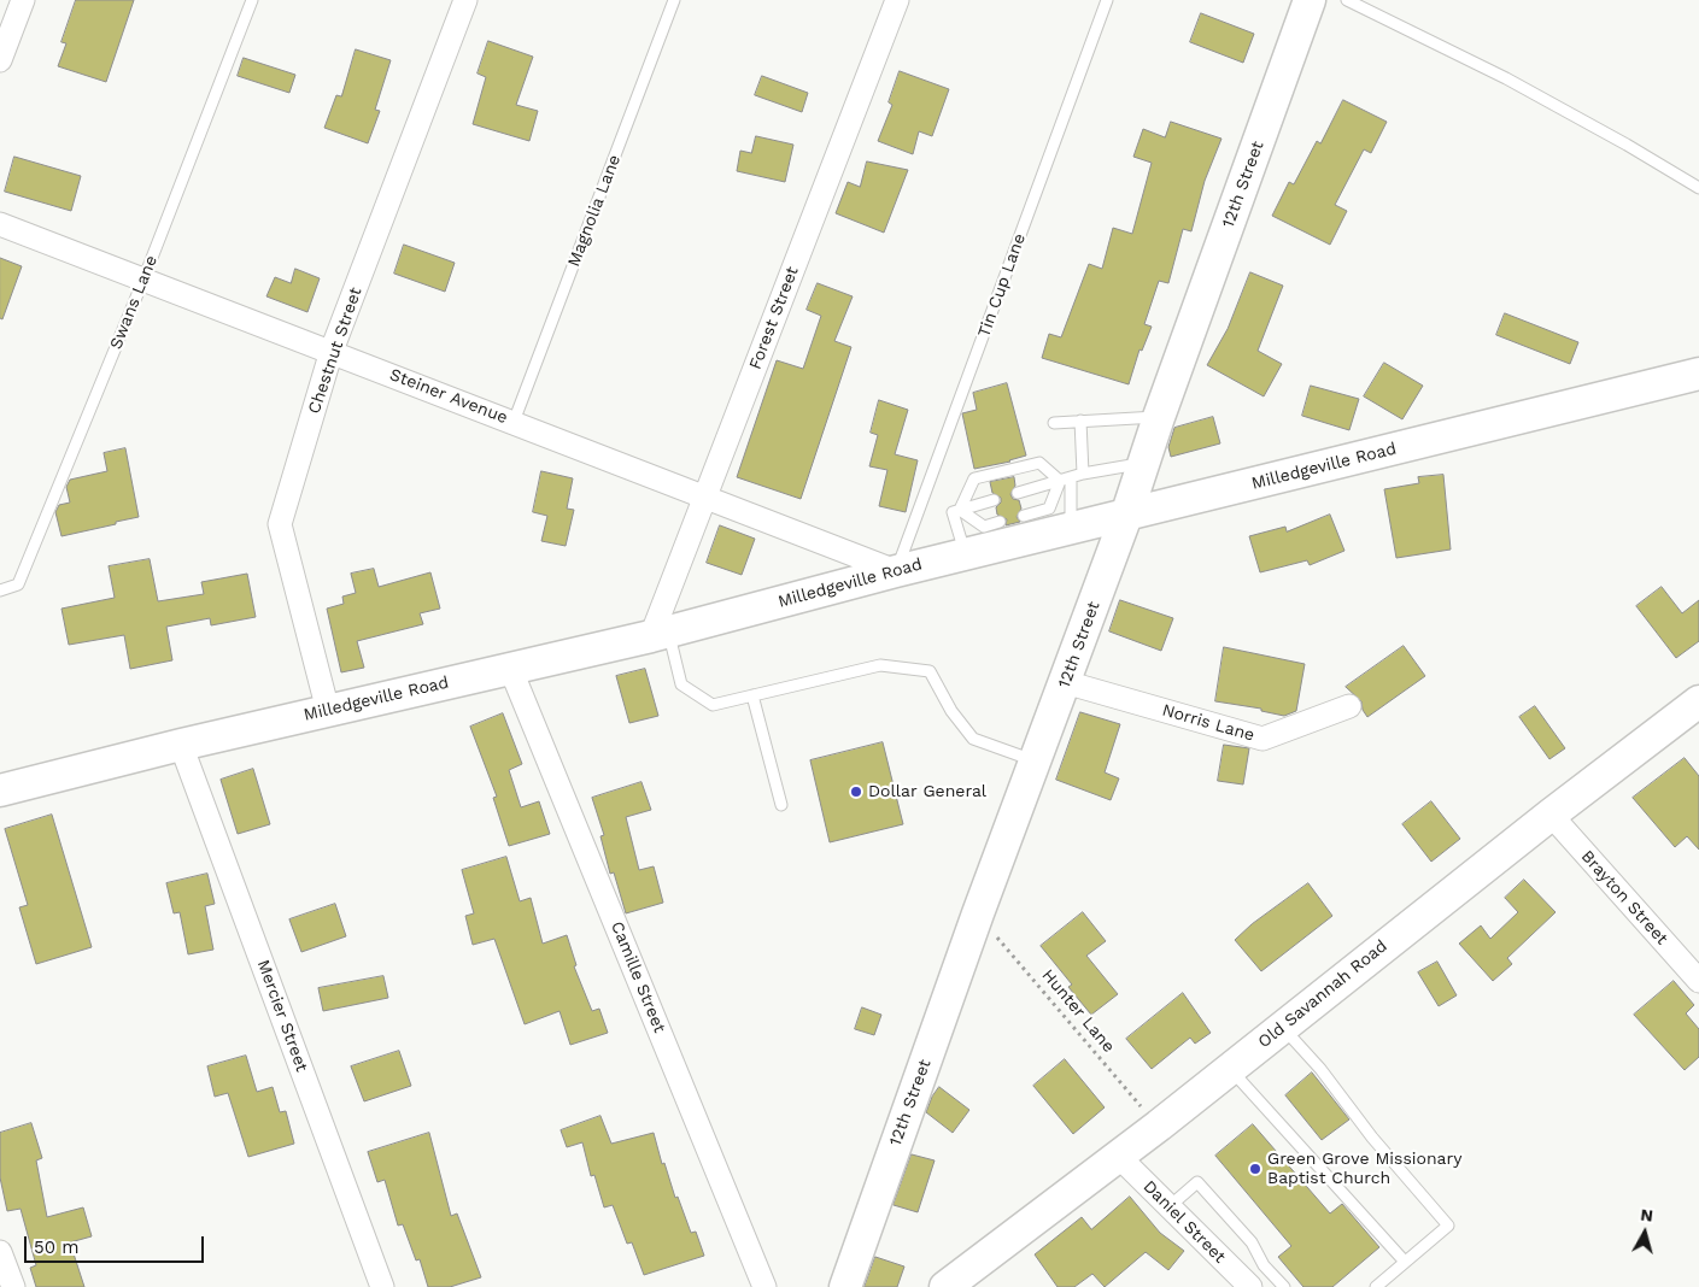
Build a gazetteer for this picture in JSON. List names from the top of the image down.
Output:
{
  "streets": {
    "street": [
      "12th Street",
      "Forest Street",
      "Chestnut Street",
      "Steiner Avenue",
      "Milledgeville Road",
      "Norris Lane",
      "Brayton Street",
      "Camille Street",
      "Old Savannah Road",
      "Mercier Street",
      "Daniel Street"
    ],
    "lane": ["Magnolia Lane", "Tin Cup Lane", "Swans Lane"],
    "path": ["Hunter Lane"]
  },
  "crossings": [
    ["12th Street", "Milledgeville Road"],
    ["12th Street", "Norris Lane"],
    ["12th Street", "Hunter Lane"],
    ["Magnolia Lane", "Steiner Avenue"],
    ["Tin Cup Lane", "Steiner Avenue"],
    ["Tin Cup Lane", "Milledgeville Road"],
    ["Swans Lane", "Steiner Avenue"],
    ["Forest Street", "Steiner Avenue"],
    ["Forest Street", "Milledgeville Road"],
    ["Chestnut Street", "Steiner Avenue"],
    ["Chestnut Street", "Milledgeville Road"],
    ["Steiner Avenue", "Milledgeville Road"],
    ["Milledgeville Road", "Camille Street"],
    ["Milledgeville Road", "Mercier Street"],
    ["Brayton Street", "Old Savannah Road"],
    ["Old Savannah Road", "Hunter Lane"],
    ["Old Savannah Road", "Daniel Street"]
  ],
  "places": ["Dollar General", "Green Grove Missionary Baptist Church"],
  "scale_bar": "50 m",
  "north": "top"
}
